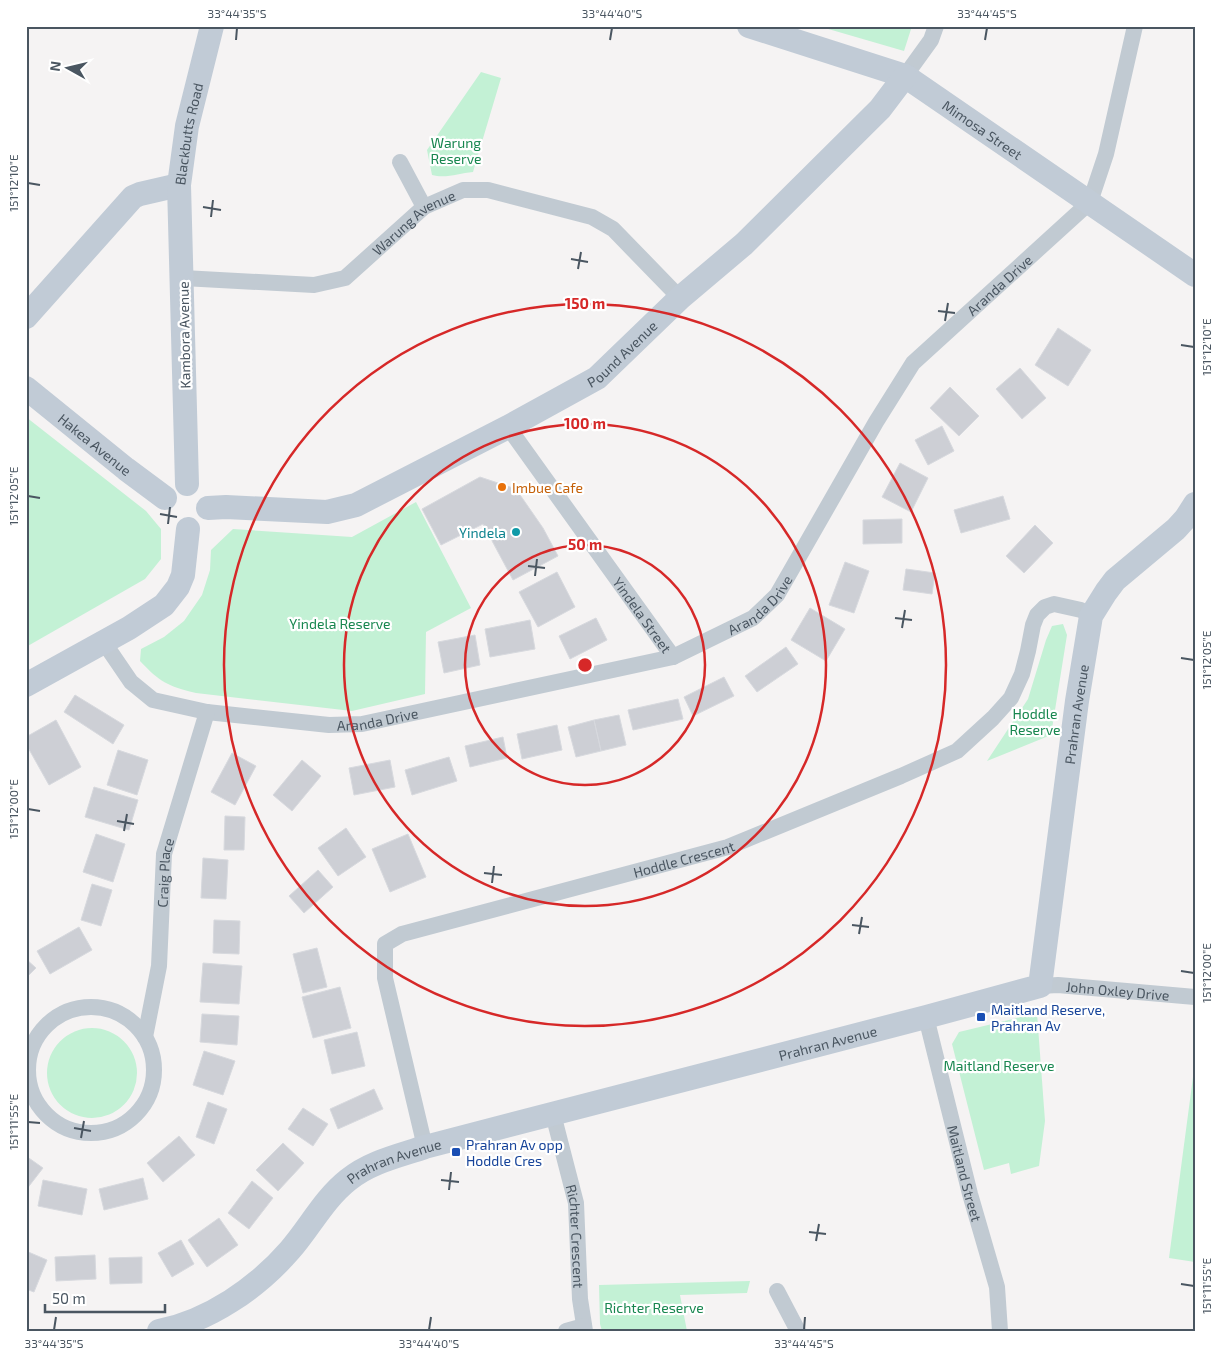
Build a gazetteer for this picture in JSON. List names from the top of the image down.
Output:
{
  "streets": {
    "street": [
      "Mimosa Street",
      "Blackbutts Road",
      "Warung Avenue",
      "Aranda Drive",
      "Kambora Avenue",
      "Pound Avenue",
      "Hakea Avenue",
      "Yindela Street",
      "Prahran Avenue",
      "Hoddle Crescent",
      "Craig Place",
      "John Oxley Drive",
      "Maitland Street",
      "Richter Crescent"
    ]
  },
  "crossings": [
    ["Mimosa Street", "Aranda Drive"],
    ["Mimosa Street", "Pound Avenue"],
    ["Blackbutts Road", "Kambora Avenue"],
    ["Warung Avenue", "Kambora Avenue"],
    ["Warung Avenue", "Pound Avenue"],
    ["Aranda Drive", "Yindela Street"],
    ["Aranda Drive", "Craig Place"],
    ["Kambora Avenue", "Pound Avenue"],
    ["Kambora Avenue", "Hakea Avenue"],
    ["Pound Avenue", "Hakea Avenue"],
    ["Pound Avenue", "Yindela Street"],
    ["Prahran Avenue", "Hoddle Crescent"],
    ["Prahran Avenue", "John Oxley Drive"],
    ["Prahran Avenue", "Maitland Street"],
    ["Prahran Avenue", "Richter Crescent"]
  ],
  "parks": [
    "Warung Reserve",
    "Yindela Reserve",
    "Hoddle Reserve",
    "Maitland Reserve",
    "Richter Reserve"
  ],
  "places": {
    "other": ["Imbue Cafe", "Yindela"],
    "transit": ["Maitland Reserve, Prahran Av", "Prahran Av opp Hoddle Cres"]
  },
  "scale_bar": "50 m",
  "north": "left",
  "coordinates": [
    "33°44'35\"S",
    "33°44'40\"S",
    "33°44'45\"S",
    "151°12'10\"E",
    "151°12'05\"E",
    "151°12'00\"E",
    "151°11'55\"E"
  ],
  "rings": ["150 m", "100 m", "50 m"]
}
